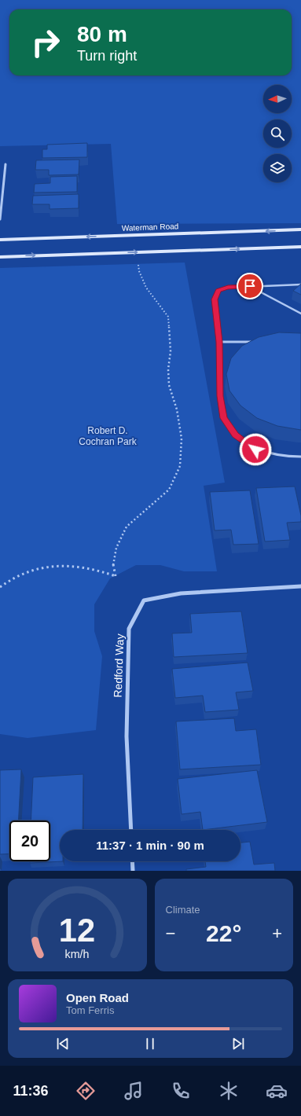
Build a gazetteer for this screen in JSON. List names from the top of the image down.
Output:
{
  "streets": {
    "street": ["Waterman Road", "Redford Way"]
  },
  "parks": ["Robert D. Cochran Park"],
  "north": "left",
  "page": {
    "turn": ["80 m", "Turn right"],
    "limit": "20",
    "trip": "11:37 · 1 min · 90 m",
    "tile": "Climate",
    "heat": ["−", "22°", "+"],
    "song": ["Open Road", "Tom Ferris"],
    "tabs": "11:36",
    "gauge": ["12", "km/h"]
  }
}
